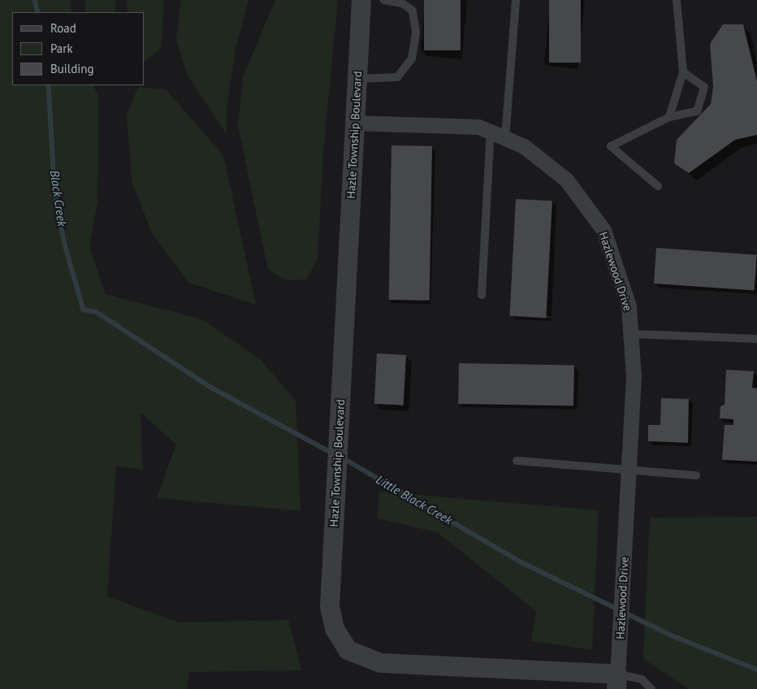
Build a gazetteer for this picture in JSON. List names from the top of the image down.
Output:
{
  "streets": {
    "street": ["Hazle Township Boulevard", "Hazlewood Drive"]
  },
  "crossings": [
    ["Hazle Township Boulevard", "Hazlewood Drive"]
  ],
  "water": ["Black Creek", "Little Black Creek"],
  "legend": ["Road", "Park", "Building"]
}
